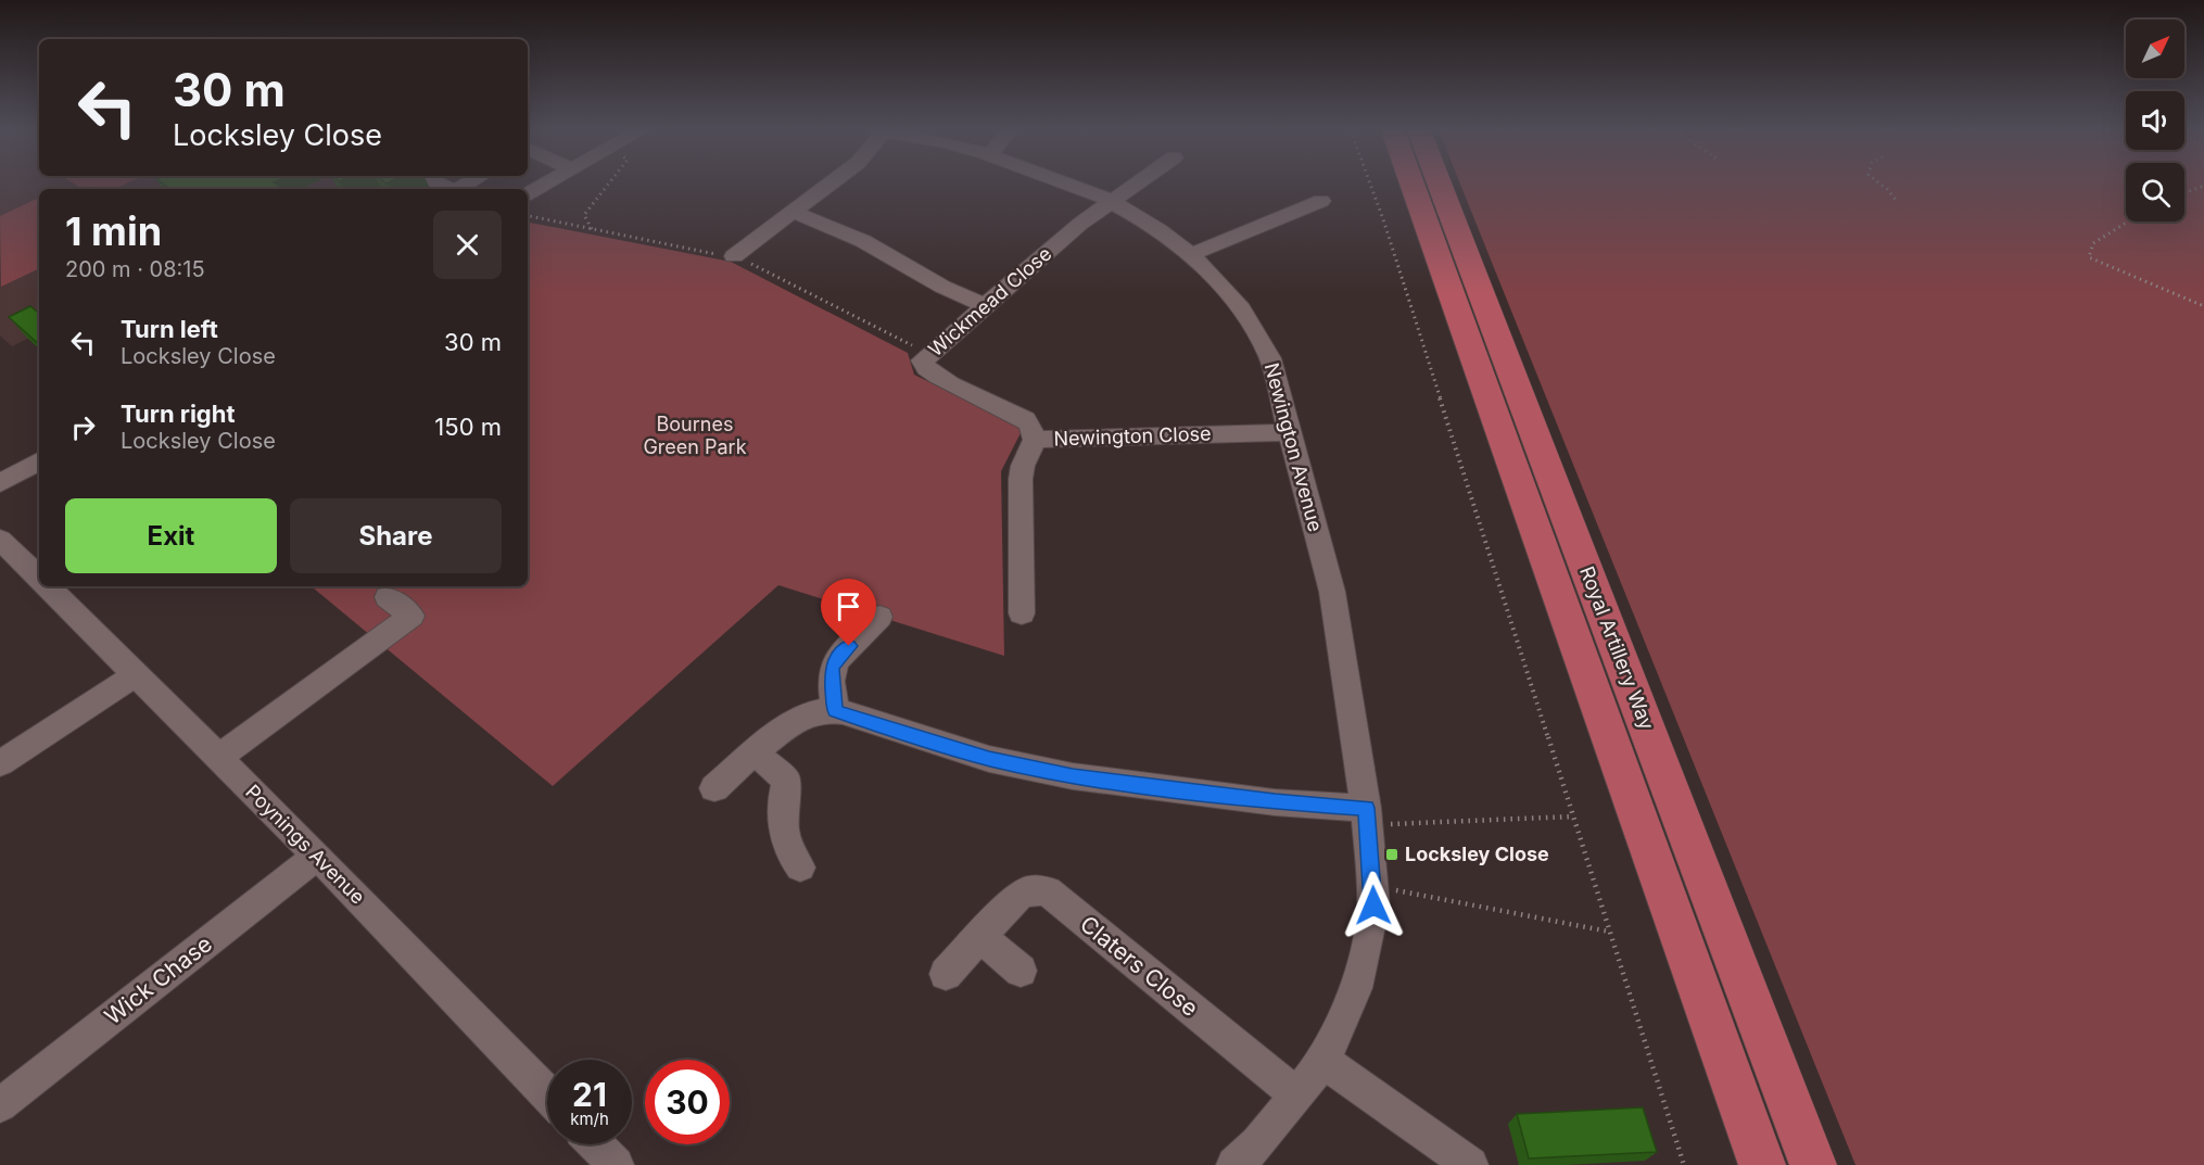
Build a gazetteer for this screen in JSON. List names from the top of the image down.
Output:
{
  "streets": {
    "main road": ["Royal Artillery Way"],
    "street": [
      "Wickmead Close",
      "Newington Close",
      "Newington Avenue",
      "Poynings Avenue",
      "Claters Close",
      "Wick Chase"
    ]
  },
  "crossings": [
    ["Wickmead Close", "Newington Close"],
    ["Wickmead Close", "Newington Avenue"],
    ["Newington Close", "Newington Avenue"],
    ["Poynings Avenue", "Wick Chase"]
  ],
  "parks": ["Bournes Green Park"],
  "places": {
    "transit": ["Locksley Close"]
  },
  "north": "top right",
  "page": {
    "turn": ["30 m", "Locksley Close"],
    "heading": ["1 min", "200 m · 08:15"],
    "list": [
      {
        "name": "Turn left",
        "note": "Locksley Close",
        "value": "30 m"
      },
      {
        "name": "Turn right",
        "note": "Locksley Close",
        "value": "150 m"
      }
    ],
    "buttons": ["Exit", "Share"],
    "speed": "21 km/h",
    "limit": "30"
  }
}
